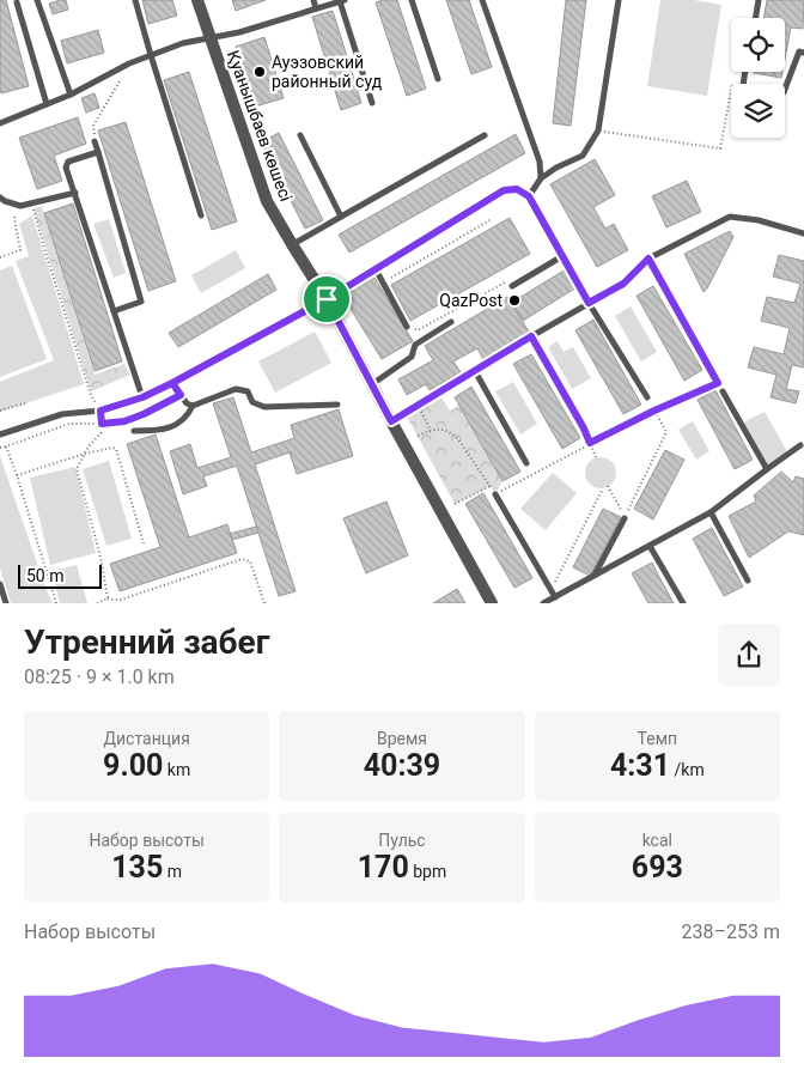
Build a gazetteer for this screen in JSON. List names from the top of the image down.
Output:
{
  "streets": {
    "street": ["Қуанышбаев көшесі"]
  },
  "places": ["Ауэзовский районный суд", "QazPost"],
  "scale_bar": "50 m",
  "page": {
    "scale": "50 m",
    "heading": ["Утренний забег", "08:25 · 9 × 1.0 km"],
    "stats": [
      ["Дистанция", "9.00 km"],
      ["Время", "40:39"],
      ["Темп", "4:31 /km"],
      ["Набор высоты", "135 m"],
      ["Пульс", "170 bpm"],
      ["kcal", "693"]
    ],
    "chart": ["Набор высоты", "238–253 m"]
  }
}
